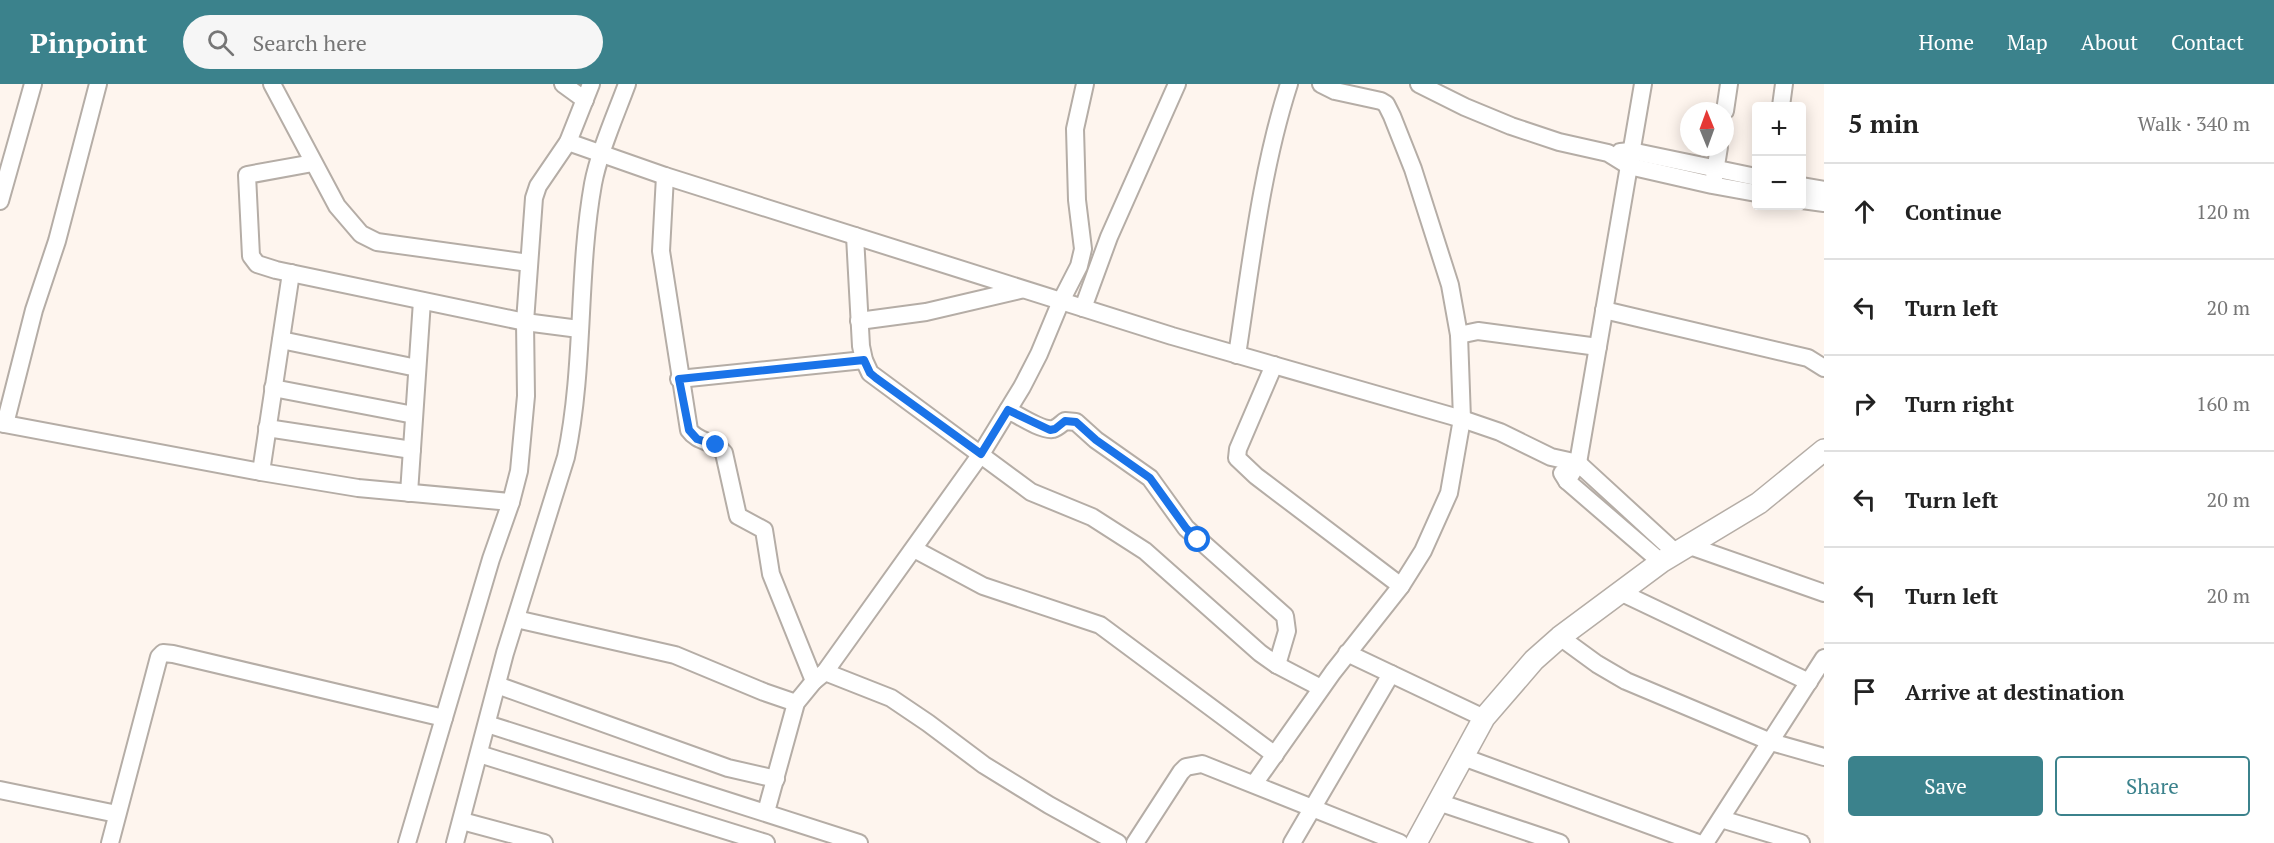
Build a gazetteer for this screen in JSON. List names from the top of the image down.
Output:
{
  "north": "top",
  "page": {
    "header": "Pinpoint",
    "search": "Search here",
    "nav": [
      "Home",
      "Map",
      "About",
      "Contact"
    ],
    "heading": ["5 min", "Walk · 340 m"],
    "map_buttons": ["+", "−"],
    "list": [
      ["Continue", "120 m"],
      ["Turn left", "20 m"],
      ["Turn right", "160 m"],
      ["Turn left", "20 m"],
      ["Turn left", "20 m"],
      "Arrive at destination"
    ],
    "buttons": ["Save", "Share"]
  }
}
